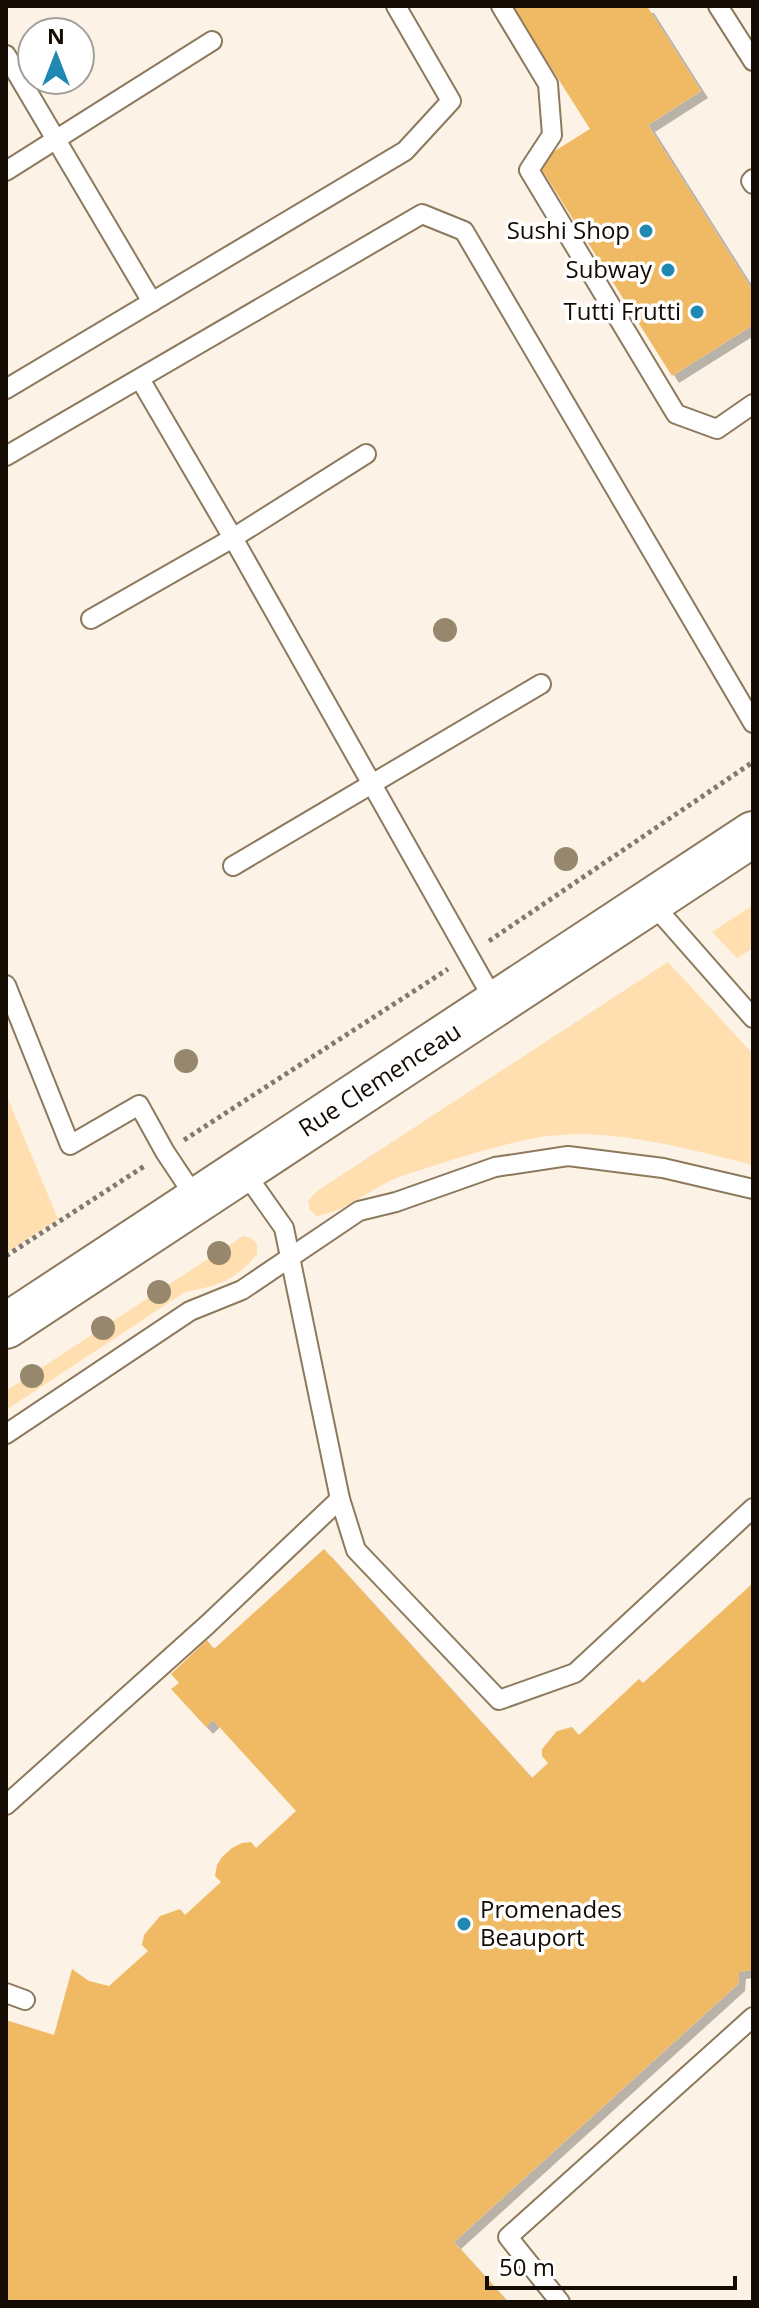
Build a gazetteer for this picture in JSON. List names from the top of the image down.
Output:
{
  "streets": {
    "street": ["Rue Clemenceau"]
  },
  "places": [
    "Sushi Shop",
    "Subway",
    "Tutti Frutti",
    "Promenades Beauport"
  ],
  "scale_bar": "50 m",
  "north": "top"
}
